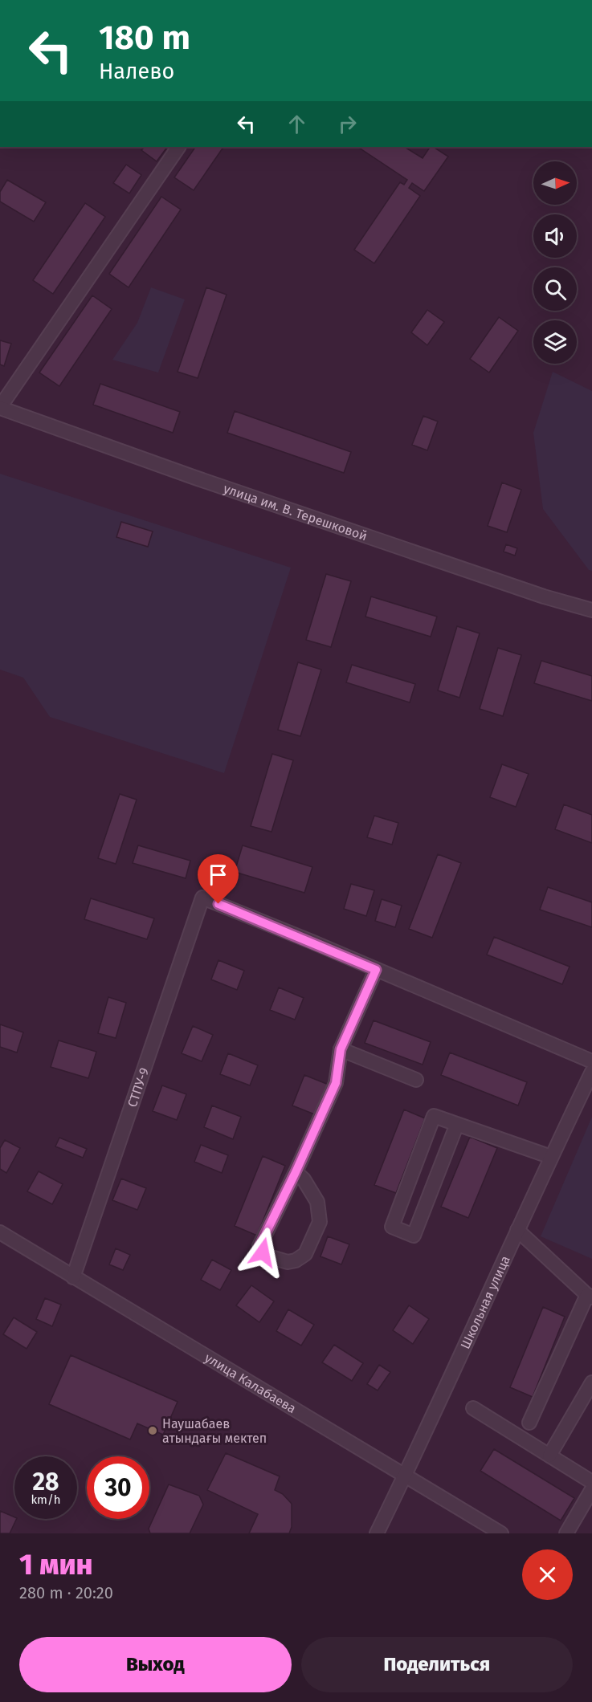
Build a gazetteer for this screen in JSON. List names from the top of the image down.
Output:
{
  "streets": {
    "street": [
      "улица им. В. Терешковой",
      "СТПУ-9",
      "Школьная улица",
      "улица Калабаева"
    ]
  },
  "crossings": [
    ["СТПУ-9", "улица Калабаева"],
    ["Школьная улица", "улица Калабаева"]
  ],
  "places": ["Наушабаев атындағы мектеп"],
  "north": "right",
  "page": {
    "turn": ["180 m", "Налево"],
    "speed": "28 km/h",
    "limit": "30",
    "heading": ["1 мин", "280 m · 20:20"],
    "buttons": ["Выход", "Поделиться"]
  }
}
